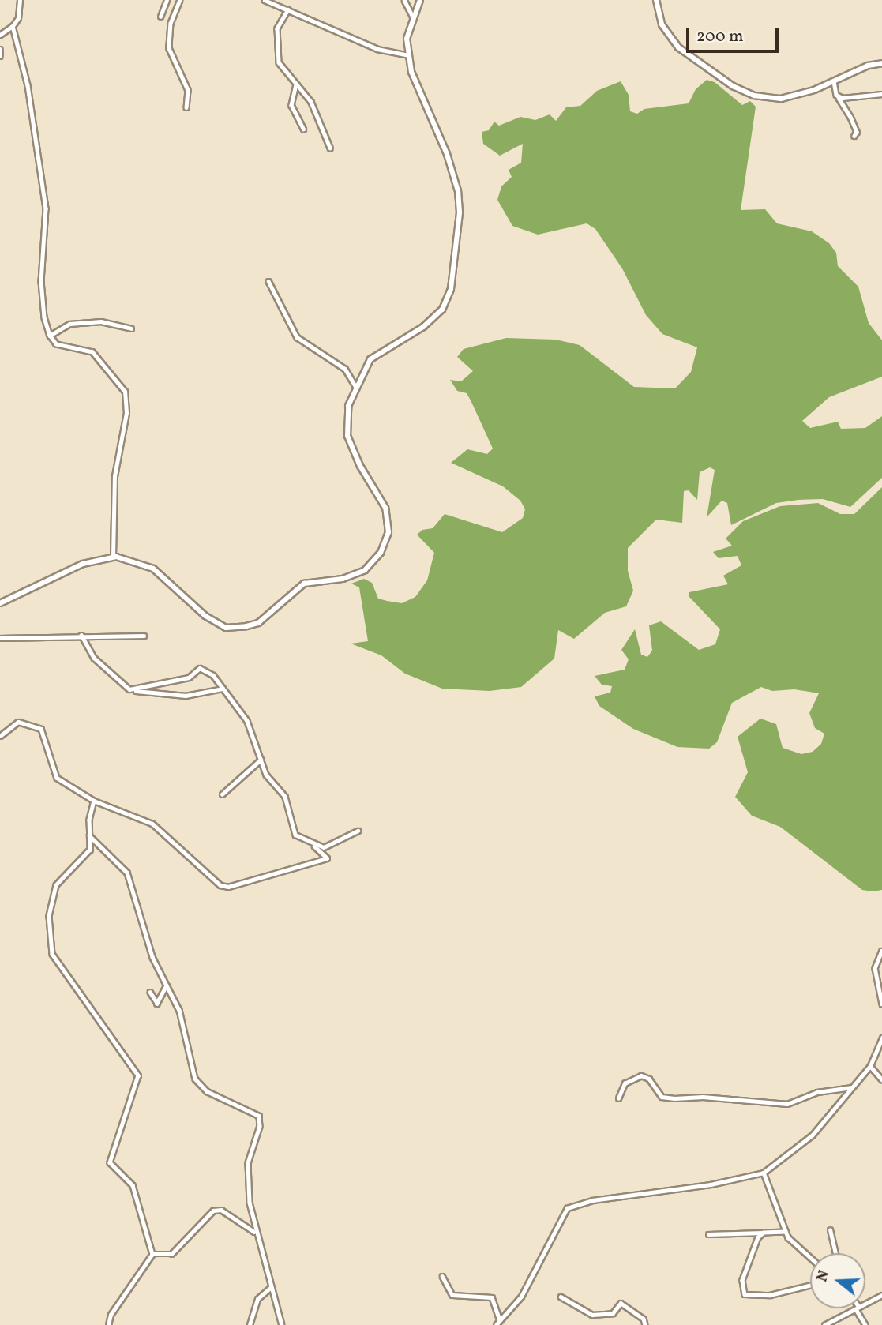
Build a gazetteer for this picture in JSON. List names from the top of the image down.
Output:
{
  "scale_bar": "200 m",
  "north": "left"
}
